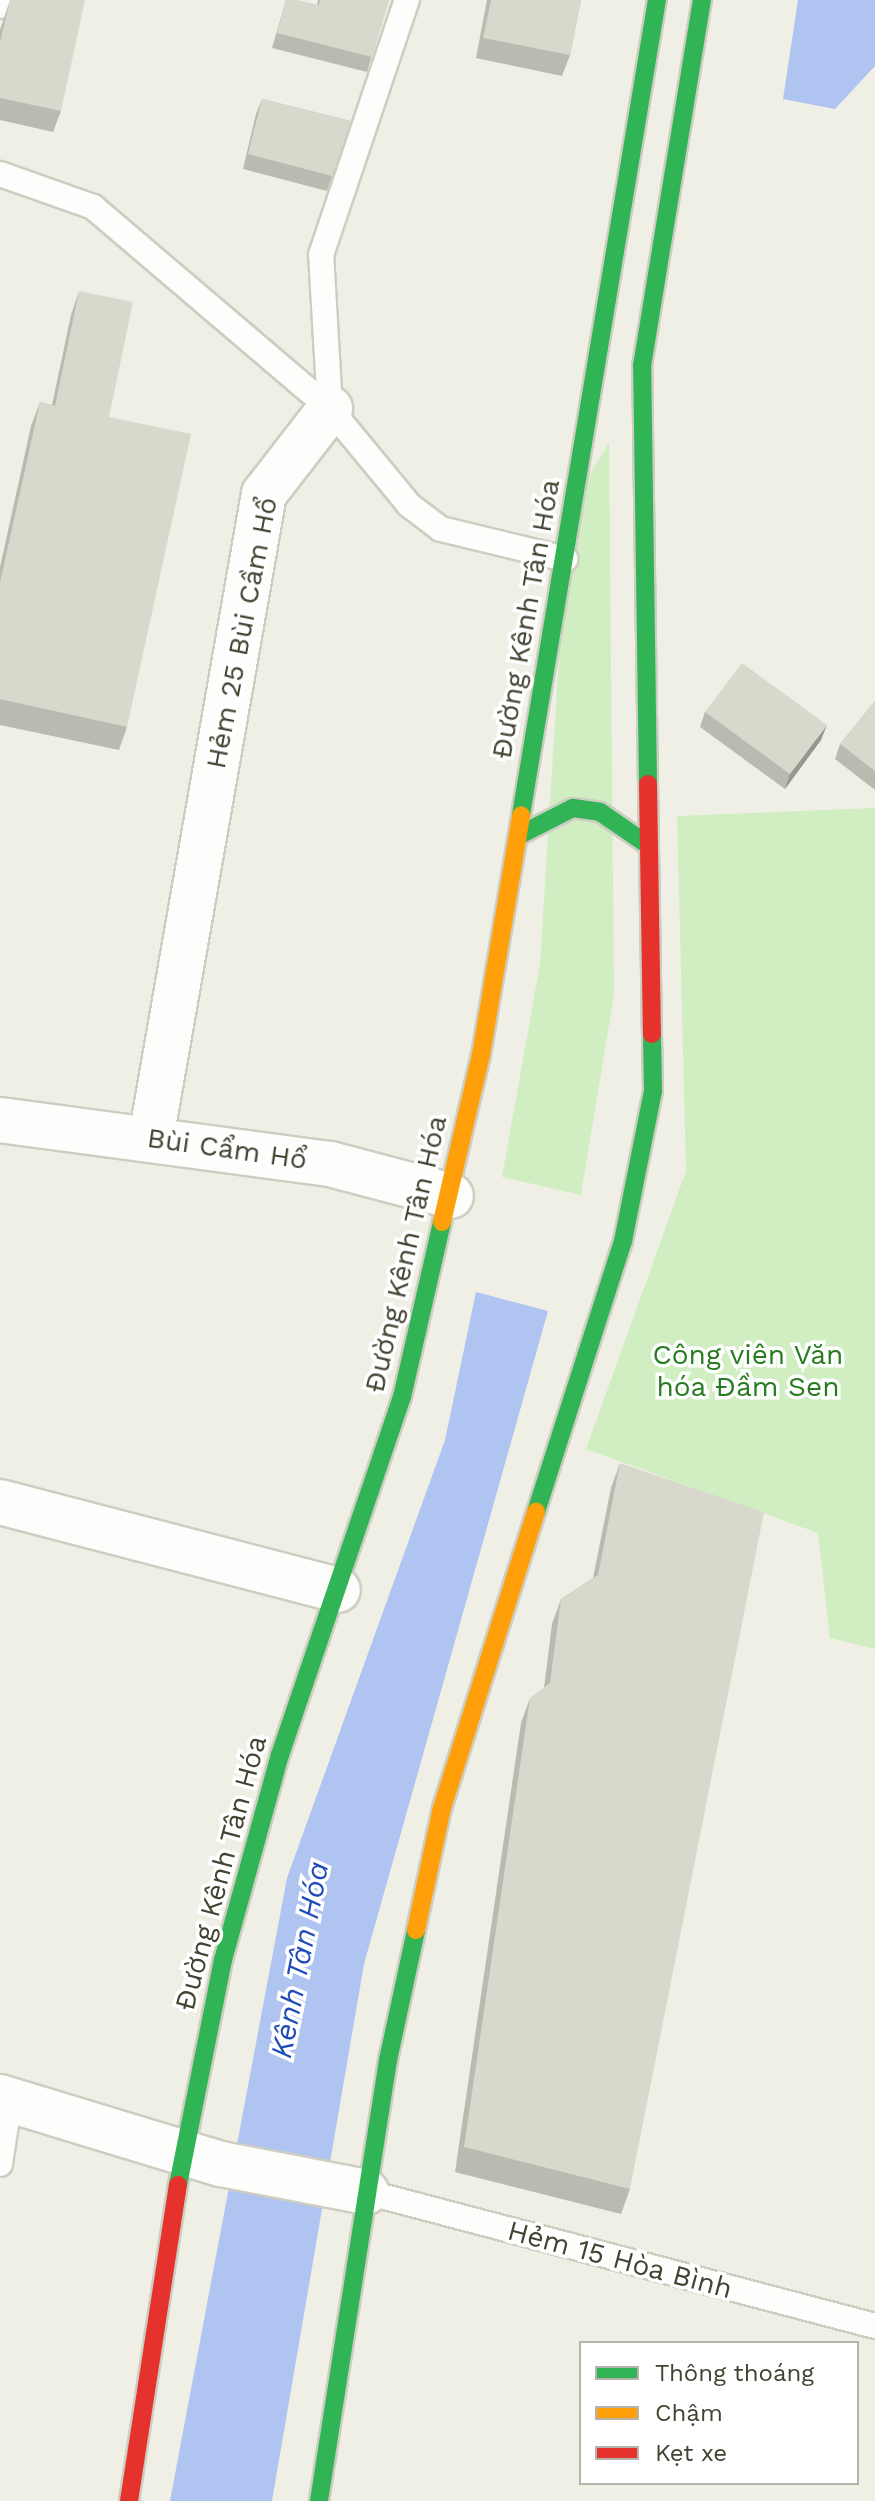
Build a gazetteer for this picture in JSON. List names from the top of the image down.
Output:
{
  "streets": {
    "street": ["Đường Kênh Tân Hóa", "Hẻm 25 Bùi Cầm Hổ", "Bùi Cẩm Hổ"],
    "lane": ["Hẻm 15 Hòa Bình"]
  },
  "crossings": [
    ["Đường Kênh Tân Hóa", "Bùi Cẩm Hổ"],
    ["Hẻm 25 Bùi Cầm Hổ", "Bùi Cẩm Hổ"]
  ],
  "water": ["Kênh Tân Hóa"],
  "parks": ["Công viên Văn hóa Đầm Sen"],
  "legend": ["Thông thoáng", "Chậm", "Kẹt xe"]
}
